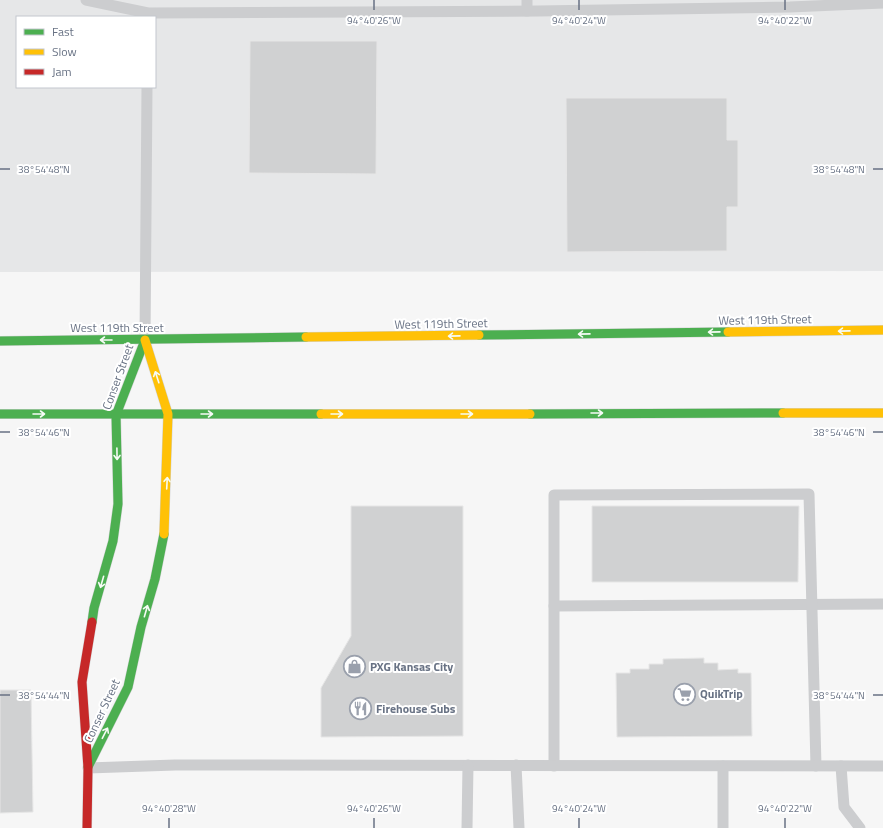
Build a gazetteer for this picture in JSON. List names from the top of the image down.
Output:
{
  "streets": {
    "main road": ["West 119th Street", "Conser Street"]
  },
  "crossings": [
    ["West 119th Street", "Conser Street"]
  ],
  "places": {
    "shop": ["PXG Kansas City"],
    "supermarket": ["QuikTrip"],
    "restaurant": ["Firehouse Subs"]
  },
  "legend": ["Fast", "Slow", "Jam"],
  "coordinates": [
    "94°40'26\"W",
    "94°40'24\"W",
    "94°40'22\"W",
    "38°54'48\"N",
    "38°54'46\"N",
    "38°54'44\"N",
    "94°40'28\"W"
  ]
}
